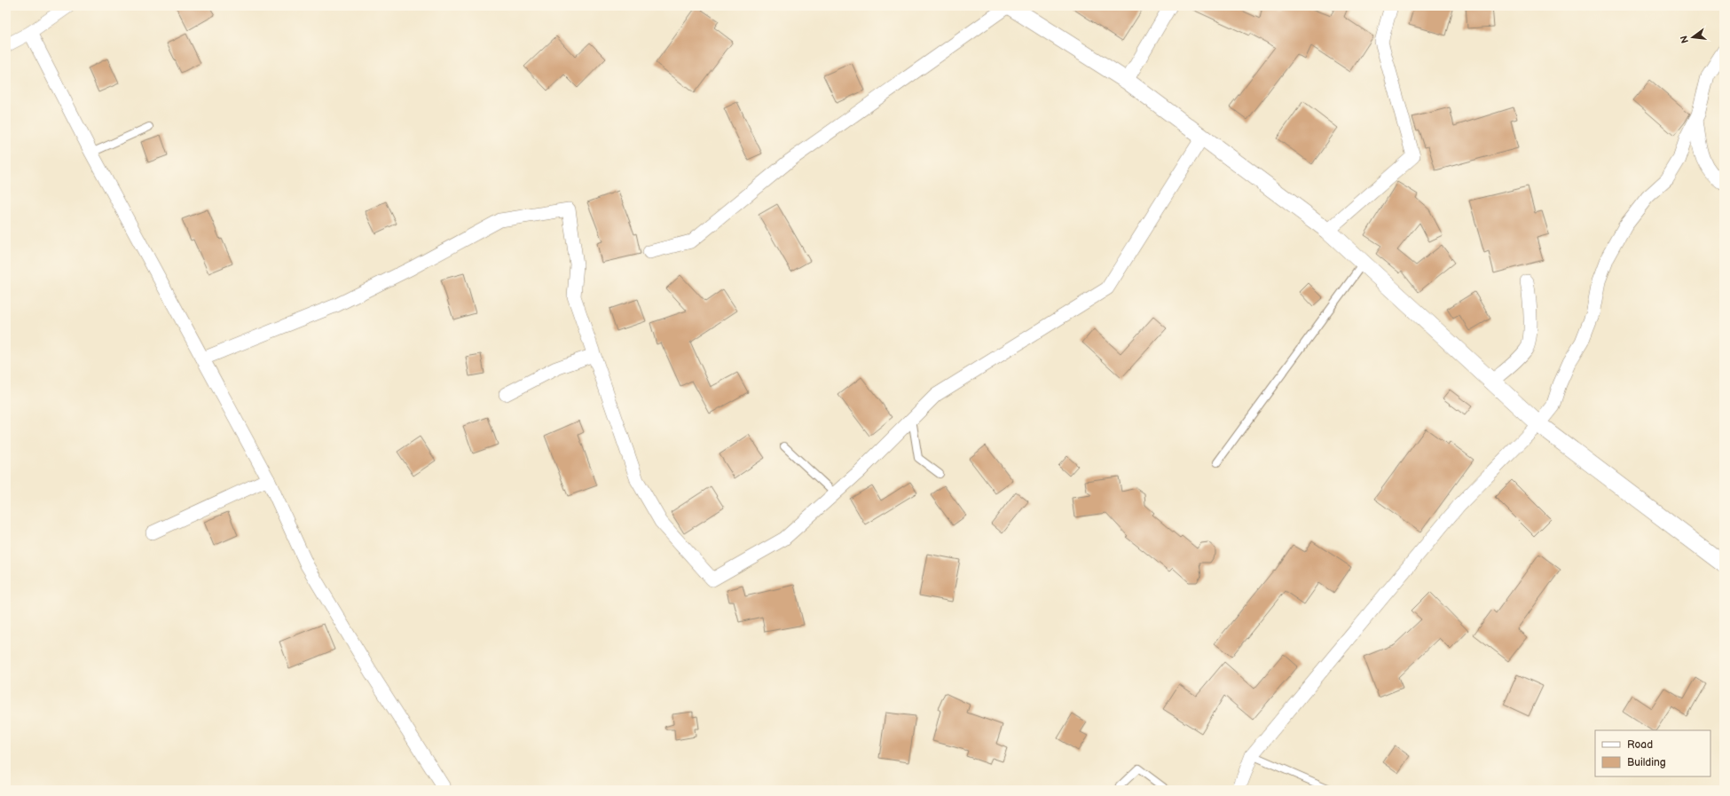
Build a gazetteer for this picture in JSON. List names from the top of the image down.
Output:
{
  "legend": ["Road", "Building"],
  "north": "left"
}
